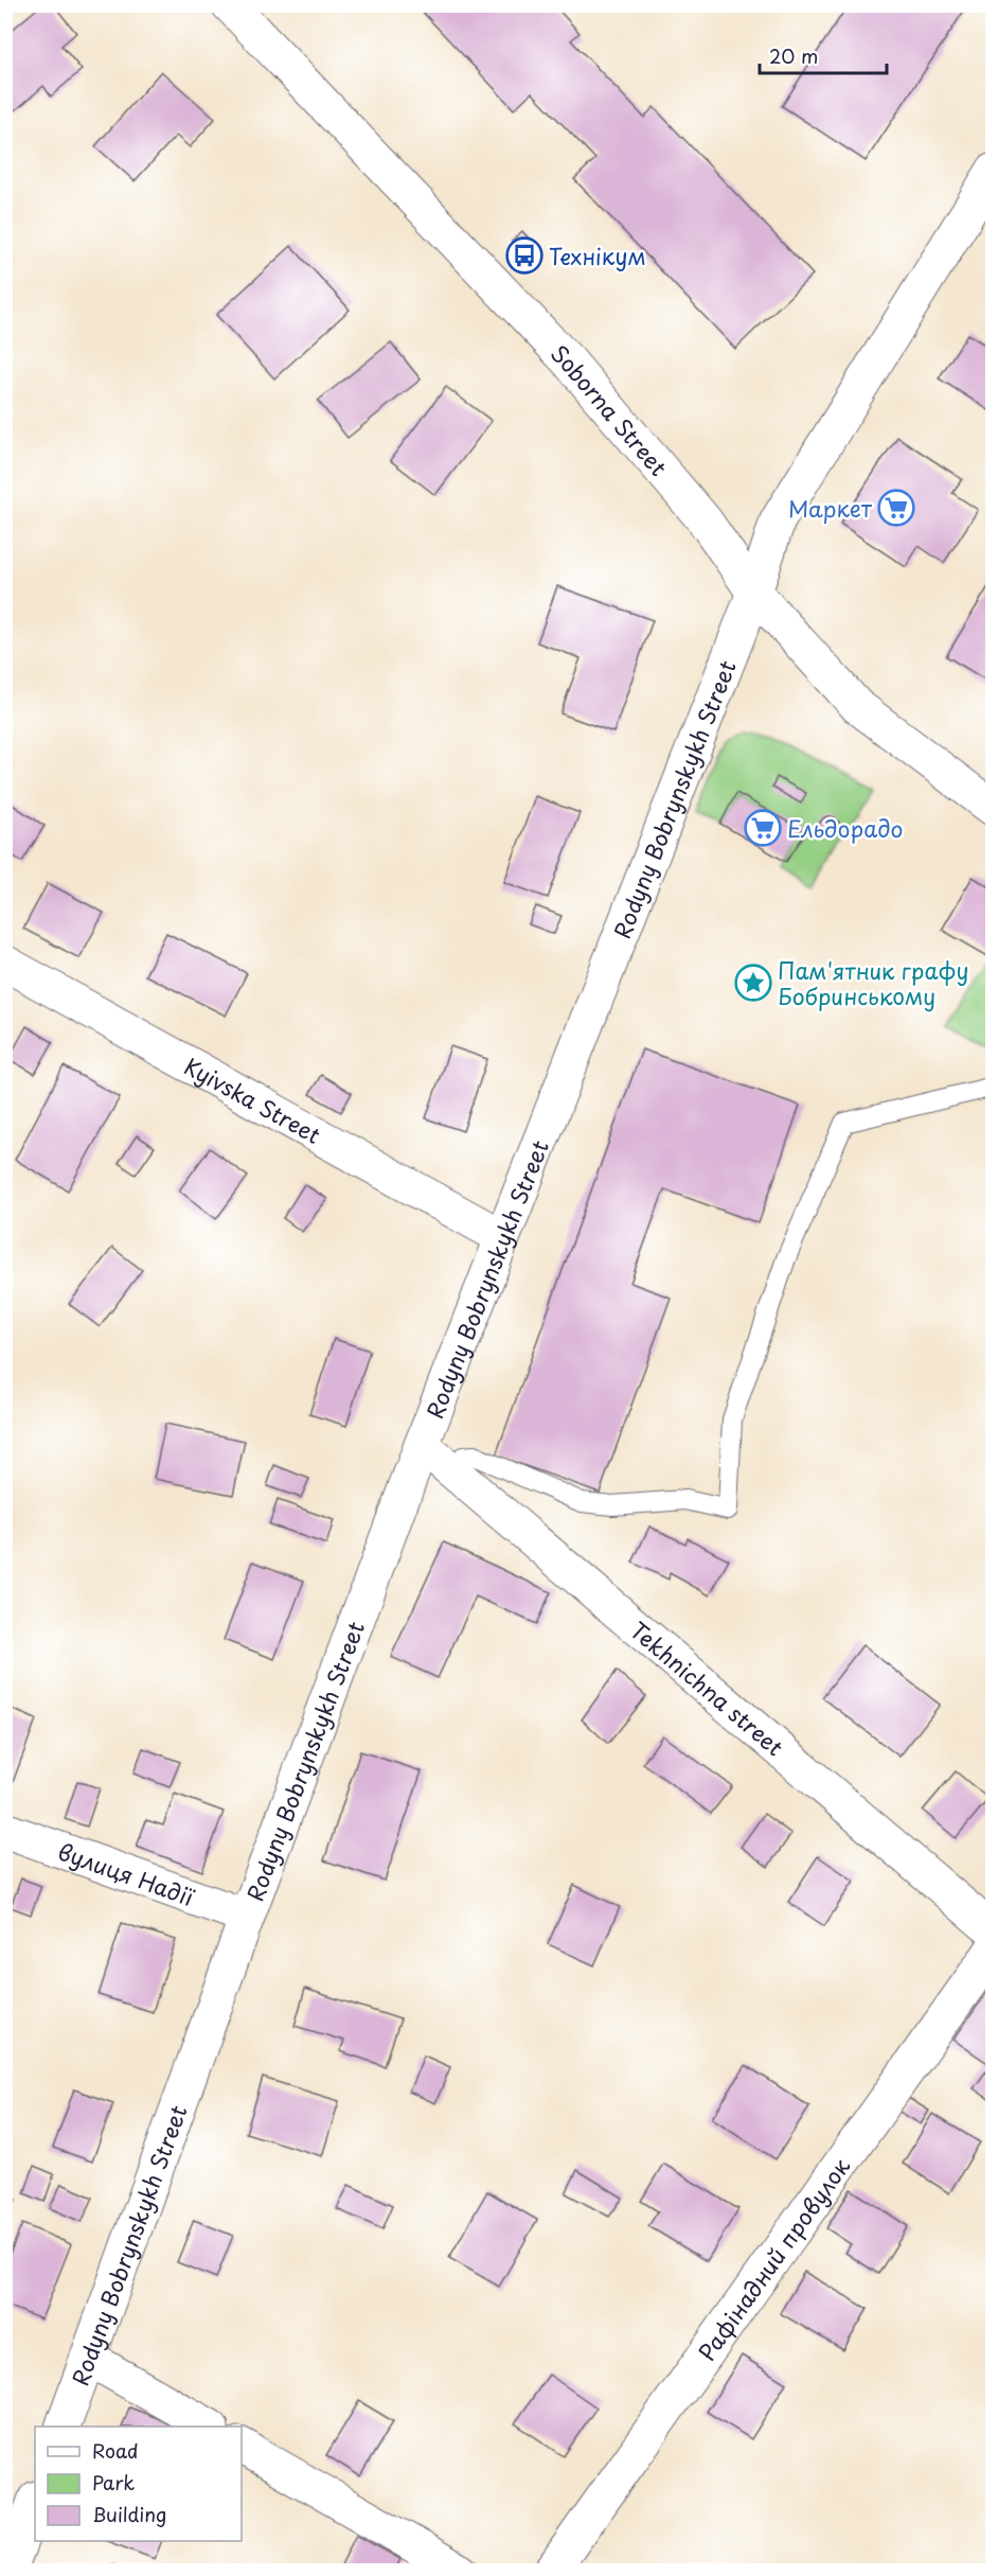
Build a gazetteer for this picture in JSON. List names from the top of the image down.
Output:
{
  "streets": {
    "street": [
      "Soborna Street",
      "Rodyny Bobrynskykh Street",
      "Kyivska Street",
      "Tekhnichna street",
      "вулиця Надії",
      "Рафінадний провулок"
    ]
  },
  "crossings": [
    ["Soborna Street", "Rodyny Bobrynskykh Street"],
    ["Rodyny Bobrynskykh Street", "Kyivska Street"],
    ["Rodyny Bobrynskykh Street", "Tekhnichna street"],
    ["Rodyny Bobrynskykh Street", "вулиця Надії"]
  ],
  "places": {
    "bus stop": ["Технікум"],
    "supermarket": ["Маркет", "Ельдорадо"],
    "place": ["Пам'ятник графу Бобринському"]
  },
  "legend": ["Road", "Park", "Building"],
  "scale_bar": "20 m"
}
